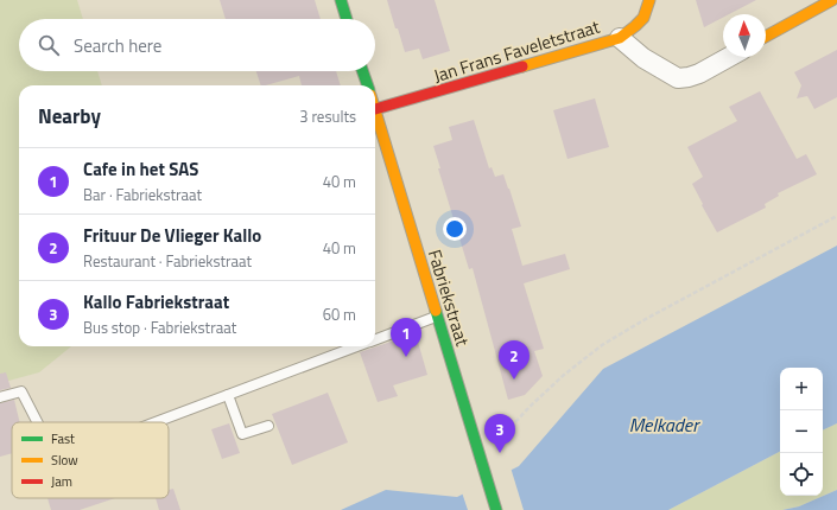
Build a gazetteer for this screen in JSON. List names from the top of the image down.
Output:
{
  "streets": {
    "main road": ["Jan Frans Faveletstraat", "Fabriekstraat"]
  },
  "crossings": [
    ["Jan Frans Faveletstraat", "Fabriekstraat"]
  ],
  "water": ["Melkader"],
  "legend": ["Fast", "Slow", "Jam"],
  "north": "top",
  "page": {
    "search": "Search here",
    "heading": ["Nearby", "3 results"],
    "list": [
      {
        "mark": "1",
        "name": "Cafe in het SAS",
        "note": "Bar · Fabriekstraat",
        "value": "40 m"
      },
      {
        "mark": "2",
        "name": "Frituur De Vlieger Kallo",
        "note": "Restaurant · Fabriekstraat",
        "value": "40 m"
      },
      {
        "mark": "3",
        "name": "Kallo Fabriekstraat",
        "note": "Bus stop · Fabriekstraat",
        "value": "60 m"
      }
    ],
    "pins": ["1", "2", "3"],
    "map_buttons": ["+", "−"]
  }
}
